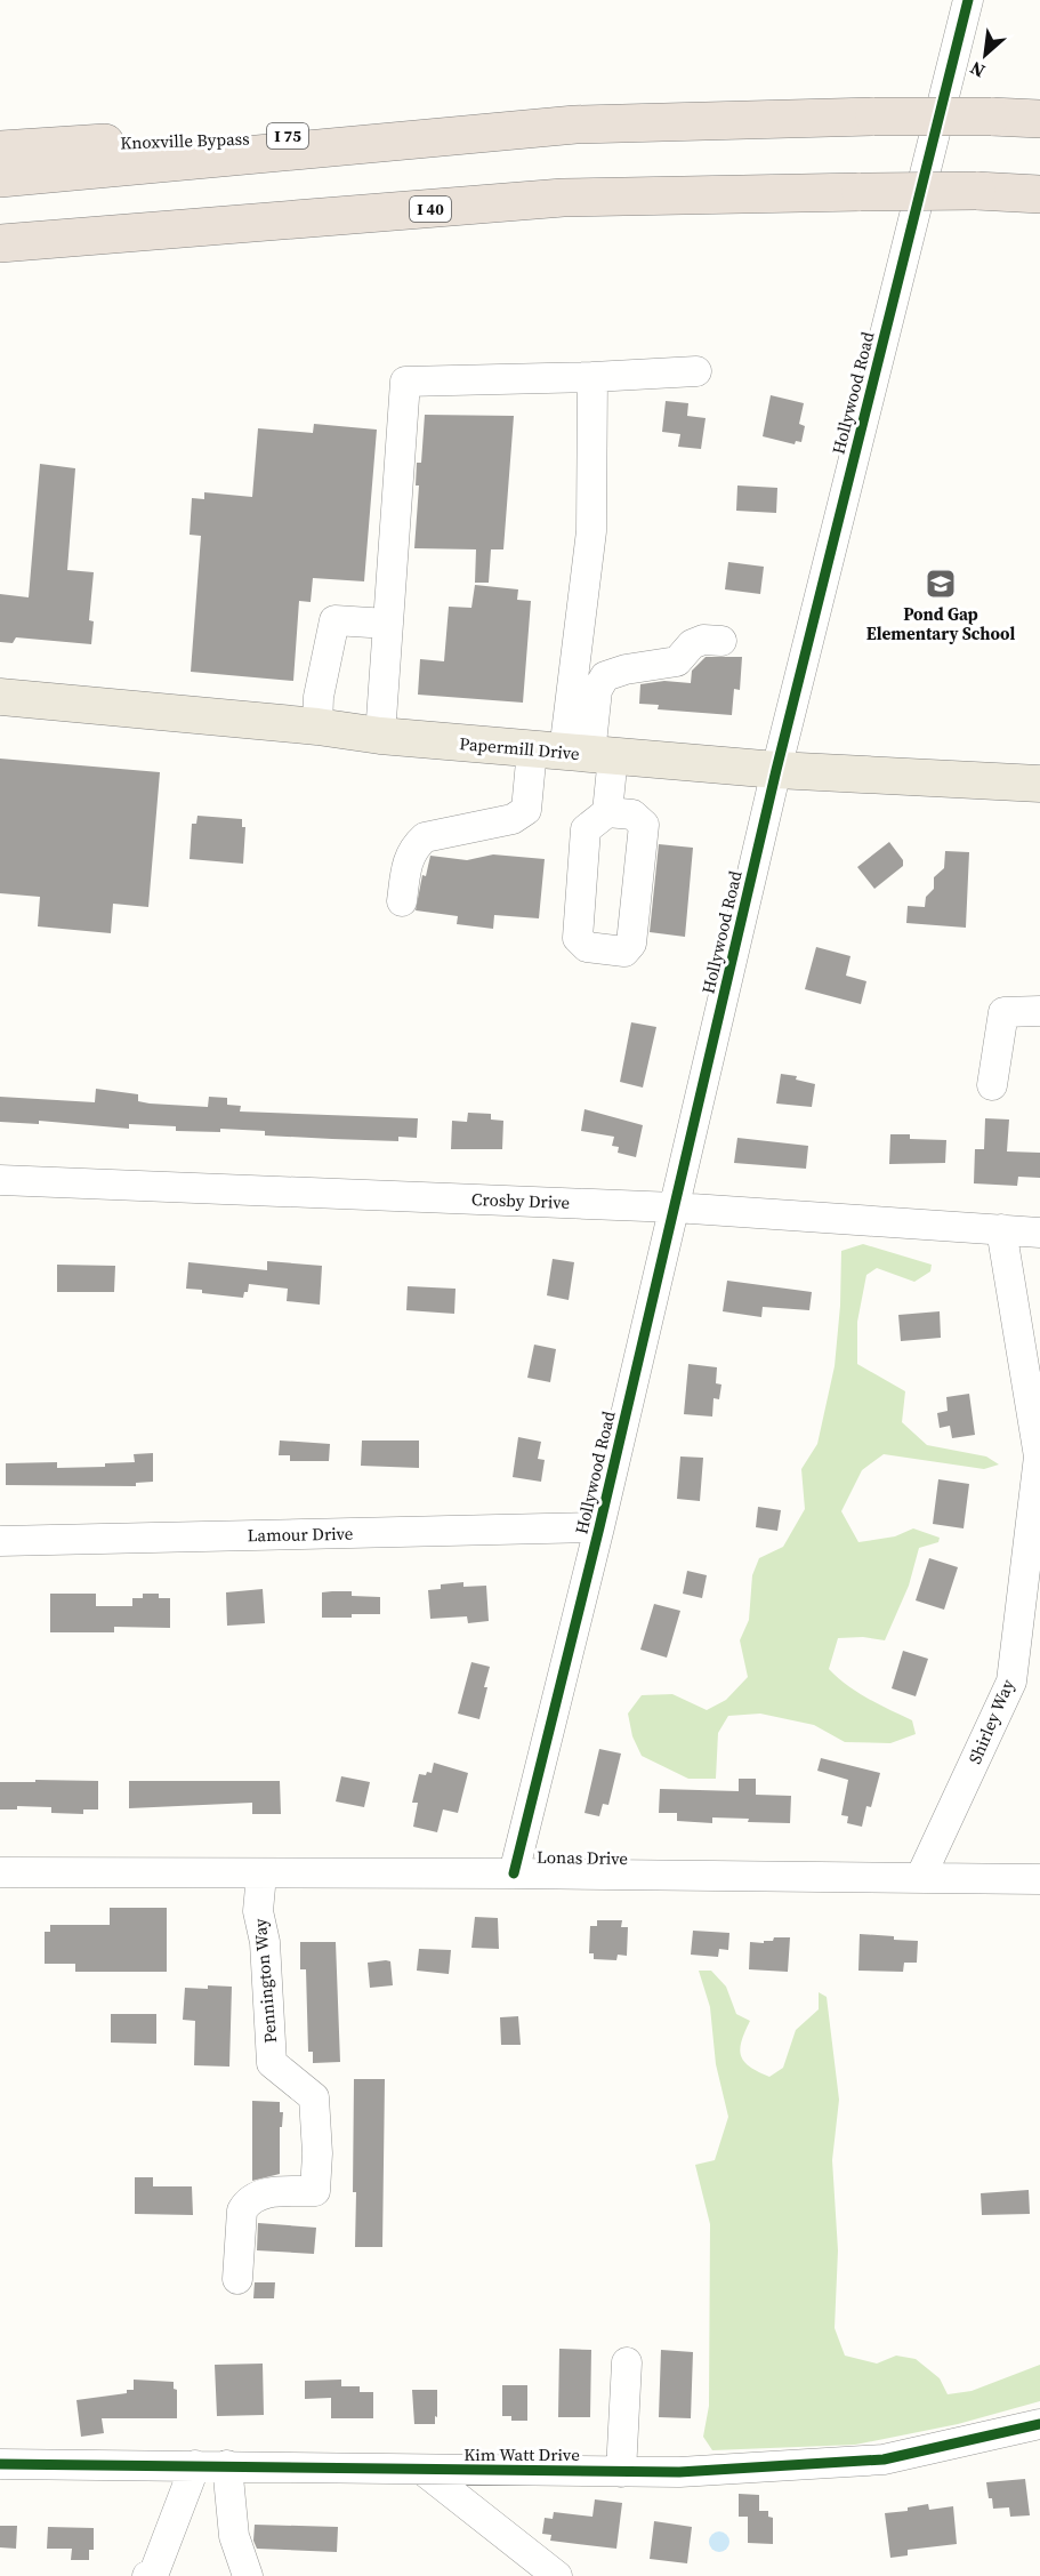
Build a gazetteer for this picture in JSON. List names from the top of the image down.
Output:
{
  "streets": {
    "highway": ["I 75", "Knoxville Bypass", "I 40"],
    "main road": ["Papermill Drive"],
    "street": [
      "Hollywood Road",
      "Crosby Drive",
      "Lamour Drive",
      "Shirley Way",
      "Lonas Drive",
      "Pennington Way",
      "Kim Watt Drive"
    ]
  },
  "crossings": [
    ["Hollywood Road", "Papermill Drive"],
    ["Hollywood Road", "Crosby Drive"],
    ["Hollywood Road", "Lamour Drive"],
    ["Hollywood Road", "Lonas Drive"],
    ["Crosby Drive", "Shirley Way"],
    ["Shirley Way", "Lonas Drive"],
    ["Lonas Drive", "Pennington Way"]
  ],
  "places": {
    "school or university": ["Pond Gap Elementary School"]
  },
  "north": "bottom left"
}
